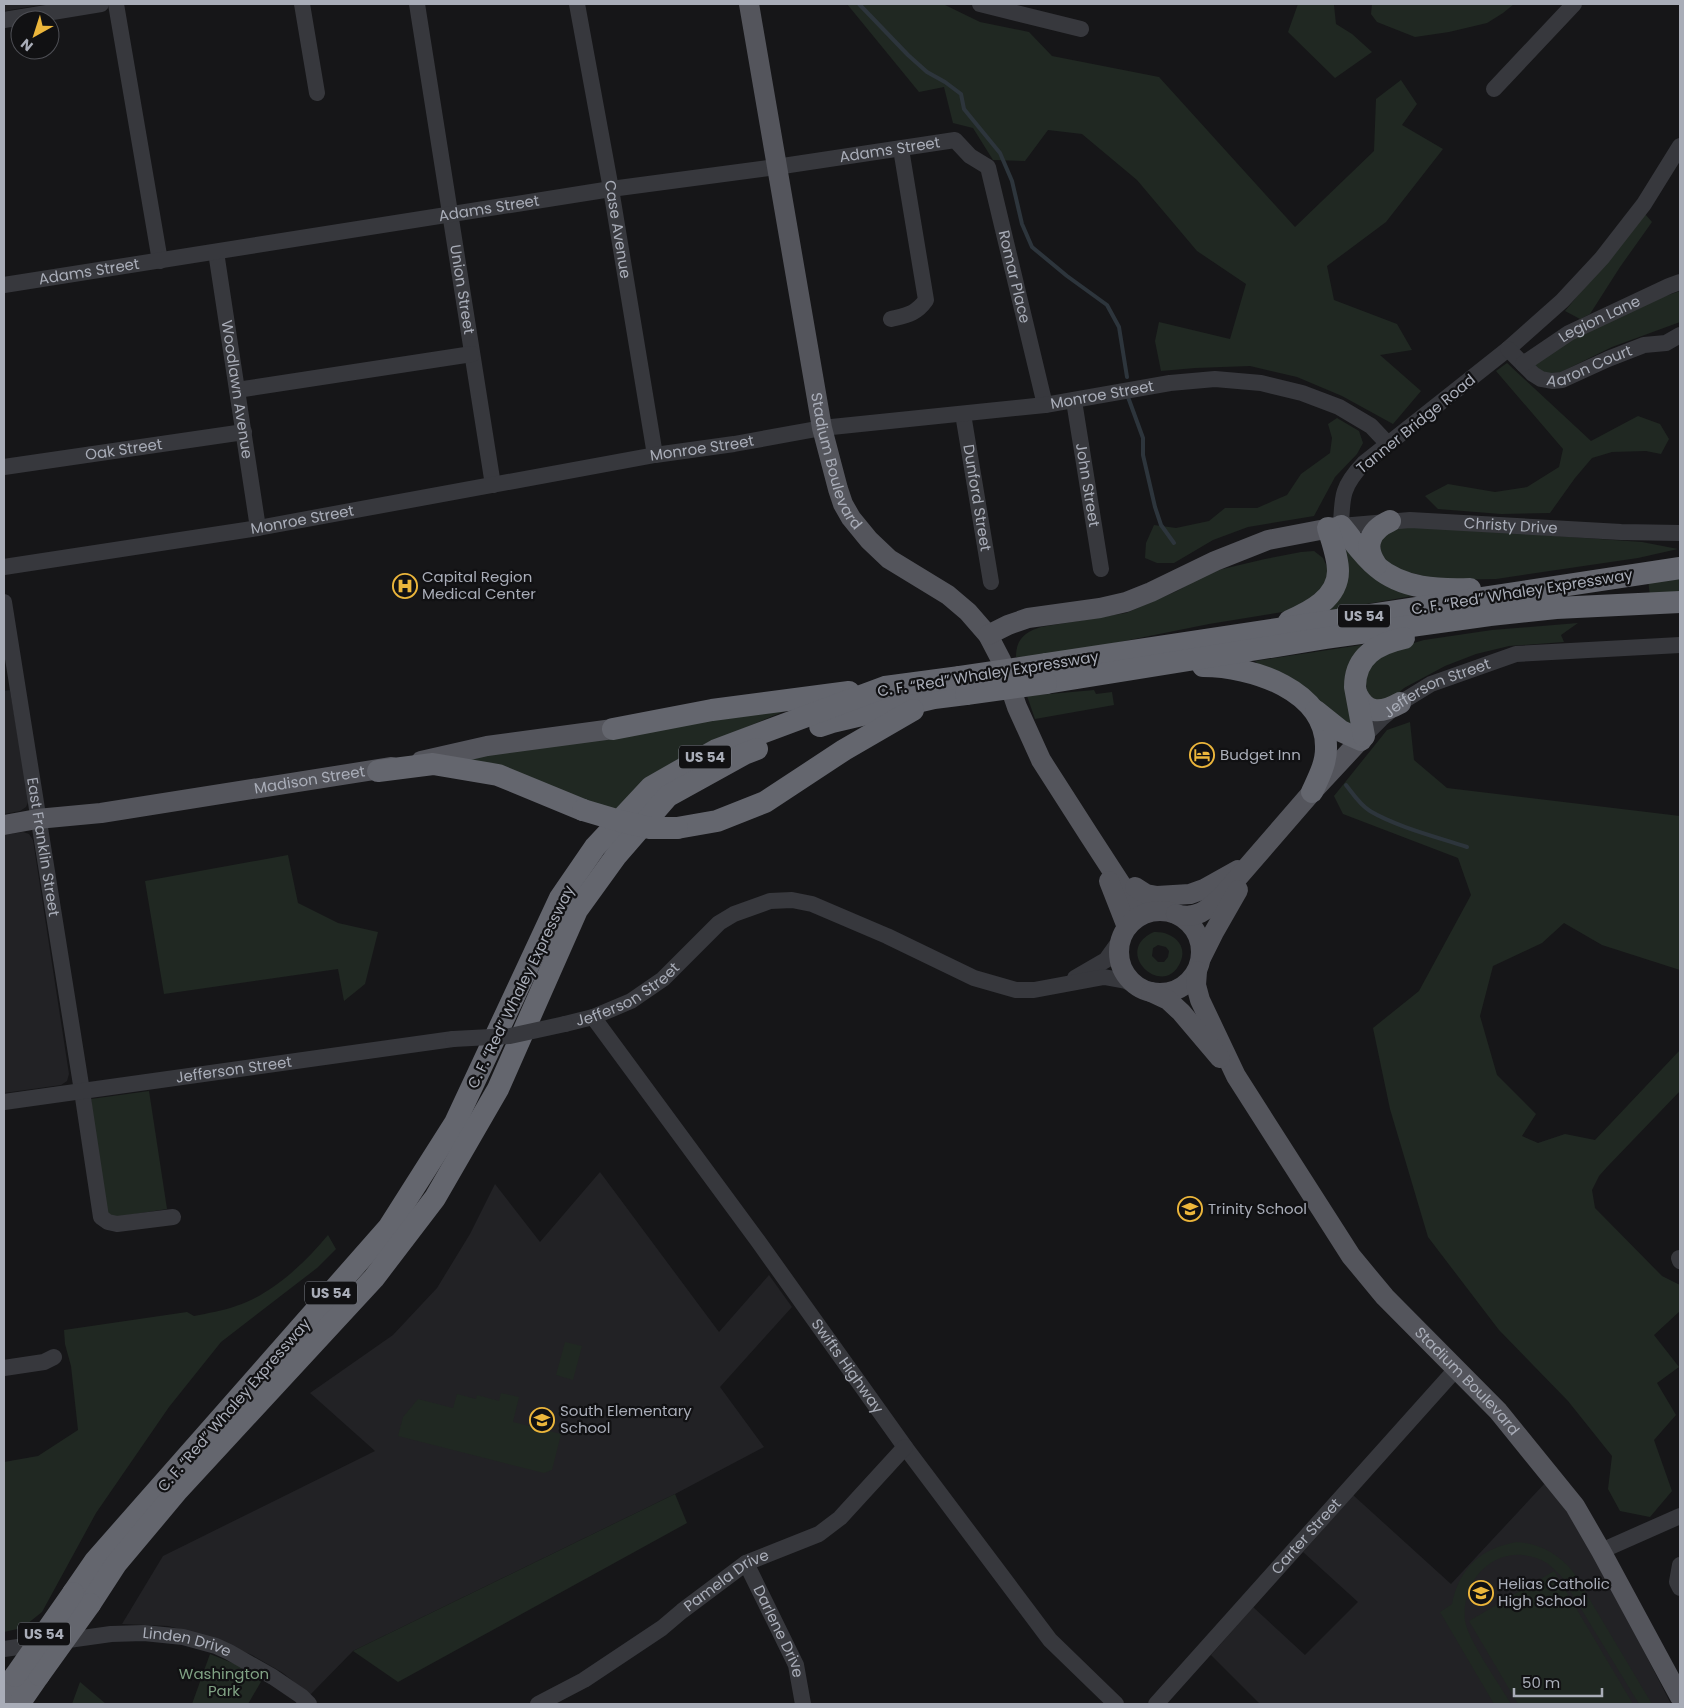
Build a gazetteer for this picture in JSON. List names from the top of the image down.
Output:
{
  "streets": {
    "highway": ["C. F. “Red” Whaley Expressway", "US 54"],
    "main road": ["Stadium Boulevard", "Jefferson Street", "Madison Street"],
    "street": [
      "Adams Street",
      "Case Avenue",
      "Romar Place",
      "Union Street",
      "Legion Lane",
      "Aaron Court",
      "Woodlawn Avenue",
      "Monroe Street",
      "Tanner Bridge Road",
      "Oak Street",
      "John Street",
      "Dunford Street",
      "Christy Drive",
      "East Franklin Street",
      "Swifts Highway",
      "Carter Street",
      "Pamela Drive",
      "Darlene Drive",
      "Linden Drive"
    ]
  },
  "crossings": [
    ["Adams Street", "Case Avenue"],
    ["Adams Street", "Romar Place"],
    ["Adams Street", "Union Street"],
    ["Adams Street", "Woodlawn Avenue"],
    ["Adams Street", "Stadium Boulevard"],
    ["Case Avenue", "Monroe Street"],
    ["Romar Place", "Monroe Street"],
    ["Union Street", "Monroe Street"],
    ["Legion Lane", "Aaron Court"],
    ["Aaron Court", "Tanner Bridge Road"],
    ["Woodlawn Avenue", "Monroe Street"],
    ["Woodlawn Avenue", "Oak Street"],
    ["Monroe Street", "Tanner Bridge Road"],
    ["Monroe Street", "Stadium Boulevard"],
    ["Monroe Street", "John Street"],
    ["Monroe Street", "Dunford Street"],
    ["Tanner Bridge Road", "Christy Drive"],
    ["Stadium Boulevard", "Carter Street"],
    ["Jefferson Street", "East Franklin Street"],
    ["Jefferson Street", "Swifts Highway"],
    ["Madison Street", "East Franklin Street"],
    ["Swifts Highway", "Pamela Drive"],
    ["Pamela Drive", "Darlene Drive"]
  ],
  "parks": ["Washington Park"],
  "places": {
    "hospital": ["Capital Region Medical Center"],
    "hotel": ["Budget Inn"],
    "school or university": ["Trinity School", "South Elementary School", "Helias Catholic High School"]
  },
  "scale_bar": "50 m",
  "north": "bottom left"
}
